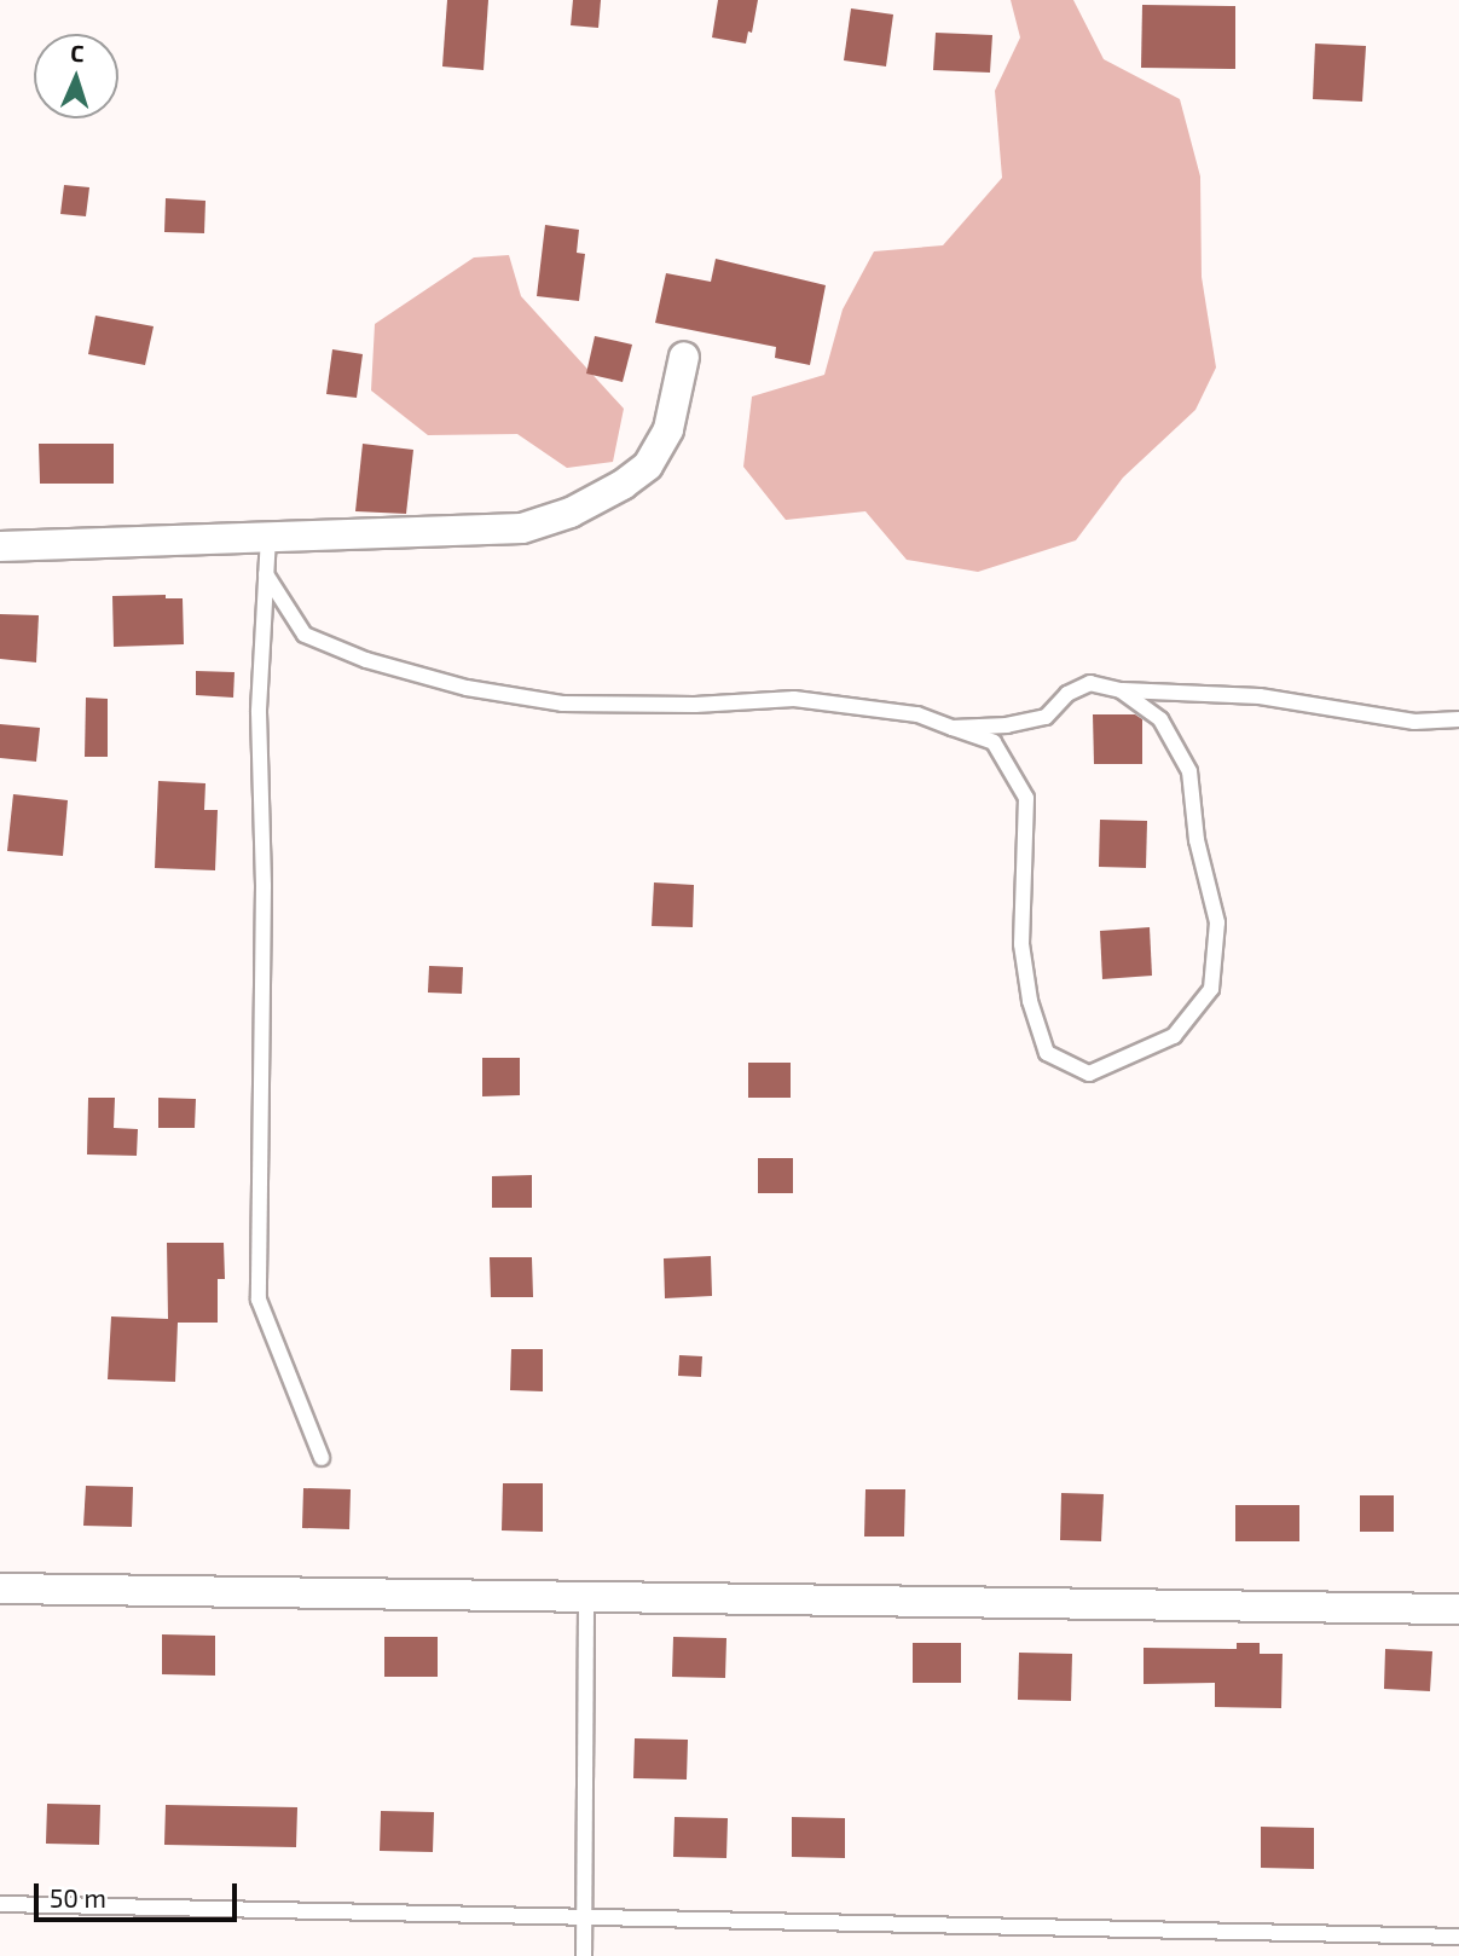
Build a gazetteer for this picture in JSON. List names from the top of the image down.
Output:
{
  "scale_bar": "50 m",
  "north": "top"
}
